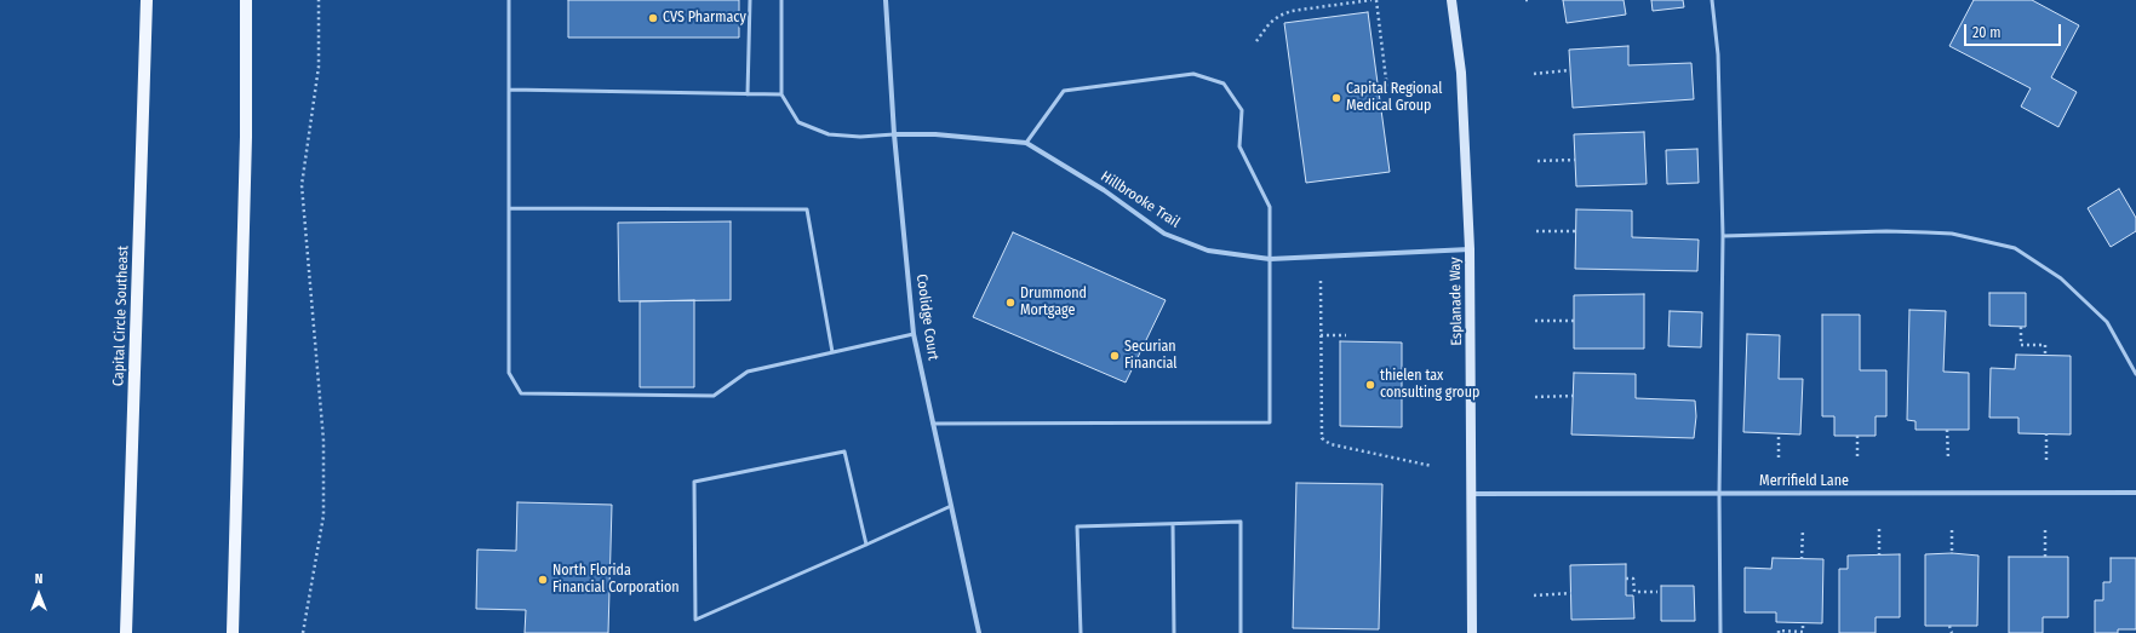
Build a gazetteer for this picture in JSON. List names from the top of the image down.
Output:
{
  "streets": {
    "main road": ["Capital Circle Southeast"],
    "street": [
      "Hillbrooke Trail",
      "Esplanade Way",
      "Coolidge Court",
      "Merrifield Lane"
    ]
  },
  "crossings": [
    ["Hillbrooke Trail", "Esplanade Way"],
    ["Hillbrooke Trail", "Coolidge Court"],
    ["Esplanade Way", "Merrifield Lane"]
  ],
  "places": [
    "CVS Pharmacy",
    "Capital Regional Medical Group",
    "Drummond Mortgage",
    "Securian Financial",
    "thielen tax consulting group",
    "North Florida Financial Corporation"
  ],
  "scale_bar": "20 m",
  "north": "top"
}
